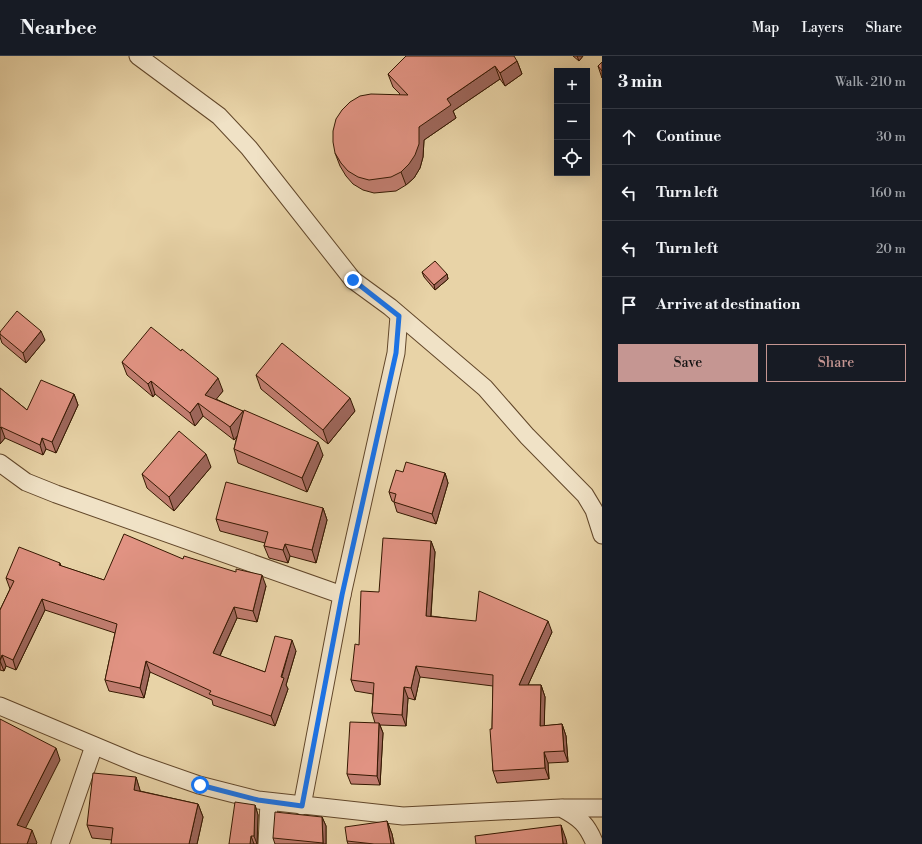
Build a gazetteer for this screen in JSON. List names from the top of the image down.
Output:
{
  "page": {
    "header": "Nearbee",
    "nav": ["Map", "Layers", "Share"],
    "heading": ["3 min", "Walk · 210 m"],
    "map_buttons": ["+", "−"],
    "list": [
      ["Continue", "30 m"],
      ["Turn left", "160 m"],
      ["Turn left", "20 m"],
      "Arrive at destination"
    ],
    "buttons": ["Save", "Share"]
  }
}
